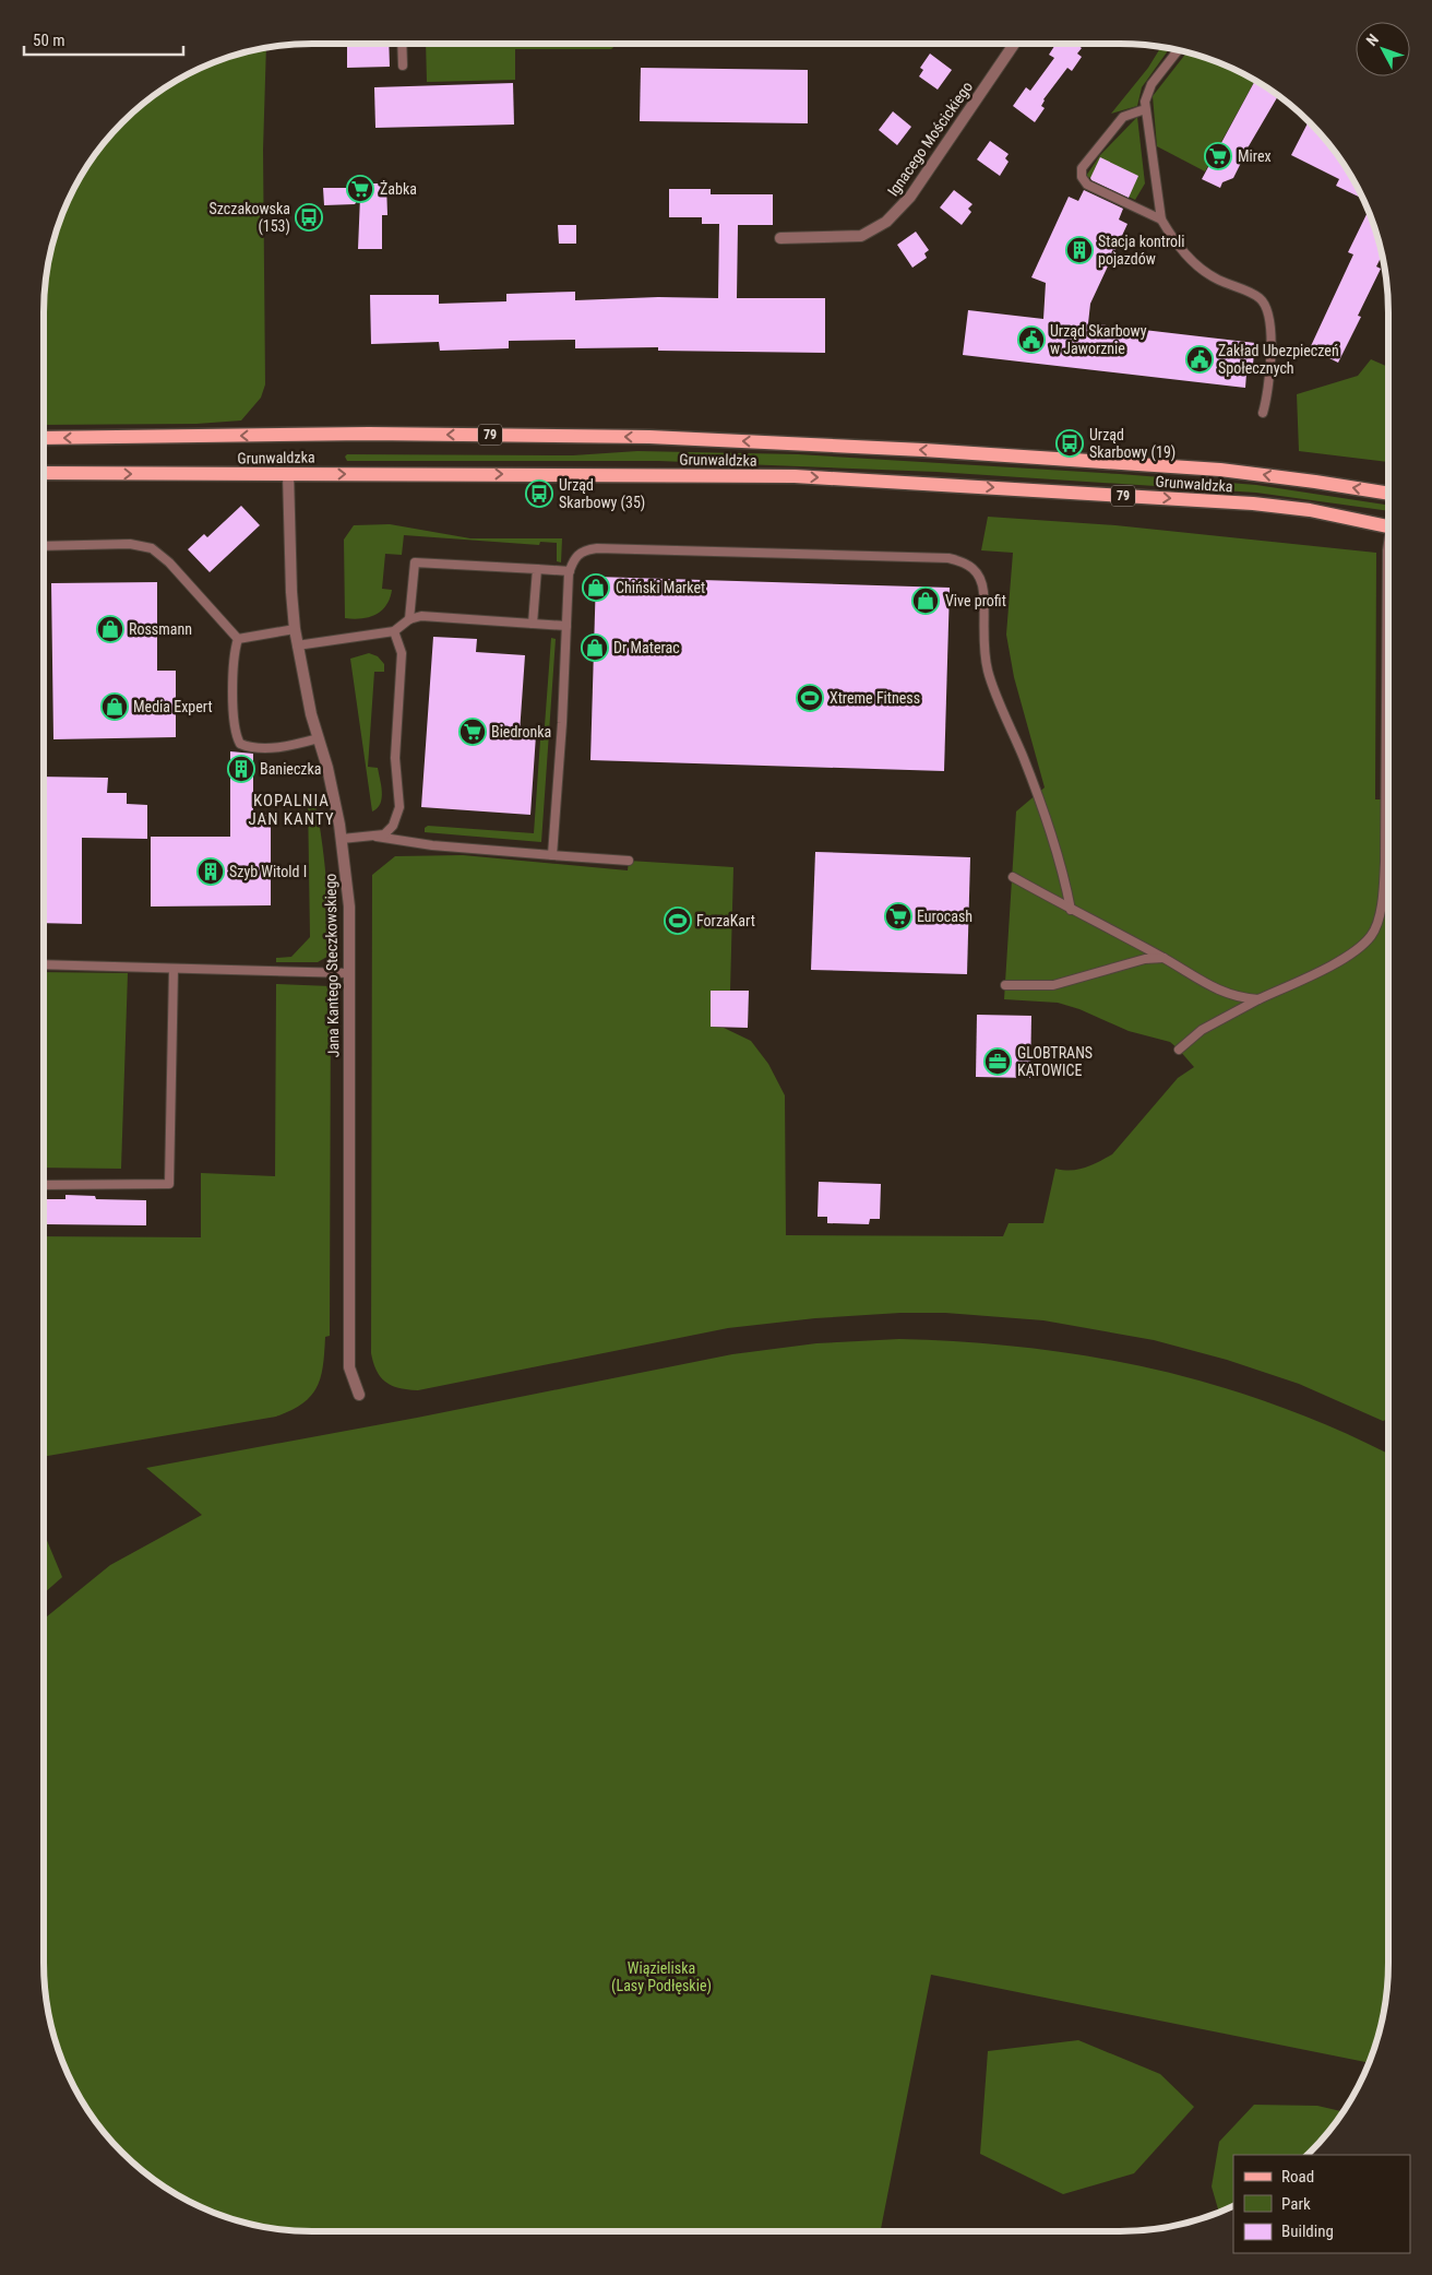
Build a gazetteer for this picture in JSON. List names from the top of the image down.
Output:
{
  "streets": {
    "main road": ["79", "Grunwaldzka"],
    "street": ["Ignacego Mościckiego", "Jana Kantego Steczkowskiego"]
  },
  "crossings": [
    ["Grunwaldzka", "Jana Kantego Steczkowskiego"]
  ],
  "districts": ["KOPALNIA JAN KANTY"],
  "parks": ["Wiązieliska (Lasy Podłęskie)"],
  "places": {
    "supermarket": [
      "Mirex",
      "Żabka",
      "Biedronka",
      "Eurocash"
    ],
    "bus stop": ["Szczakowska (153)", "Urząd Skarbowy (19)", "Urząd Skarbowy (35)"],
    "building": ["Stacja kontroli pojazdów", "Banieczka", "Szyb Witold I"],
    "public building": ["Urząd Skarbowy w Jaworznie", "Zakład Ubezpieczeń Społecznych"],
    "shop": [
      "Chiński Market",
      "Vive profit",
      "Rossmann",
      "Dr Materac",
      "Media Expert"
    ],
    "sports": ["Xtreme Fitness", "ForzaKart"],
    "office": ["GLOBTRANS KATOWICE"]
  },
  "legend": ["Road", "Park", "Building"],
  "scale_bar": "50 m",
  "north": "top left"
}
